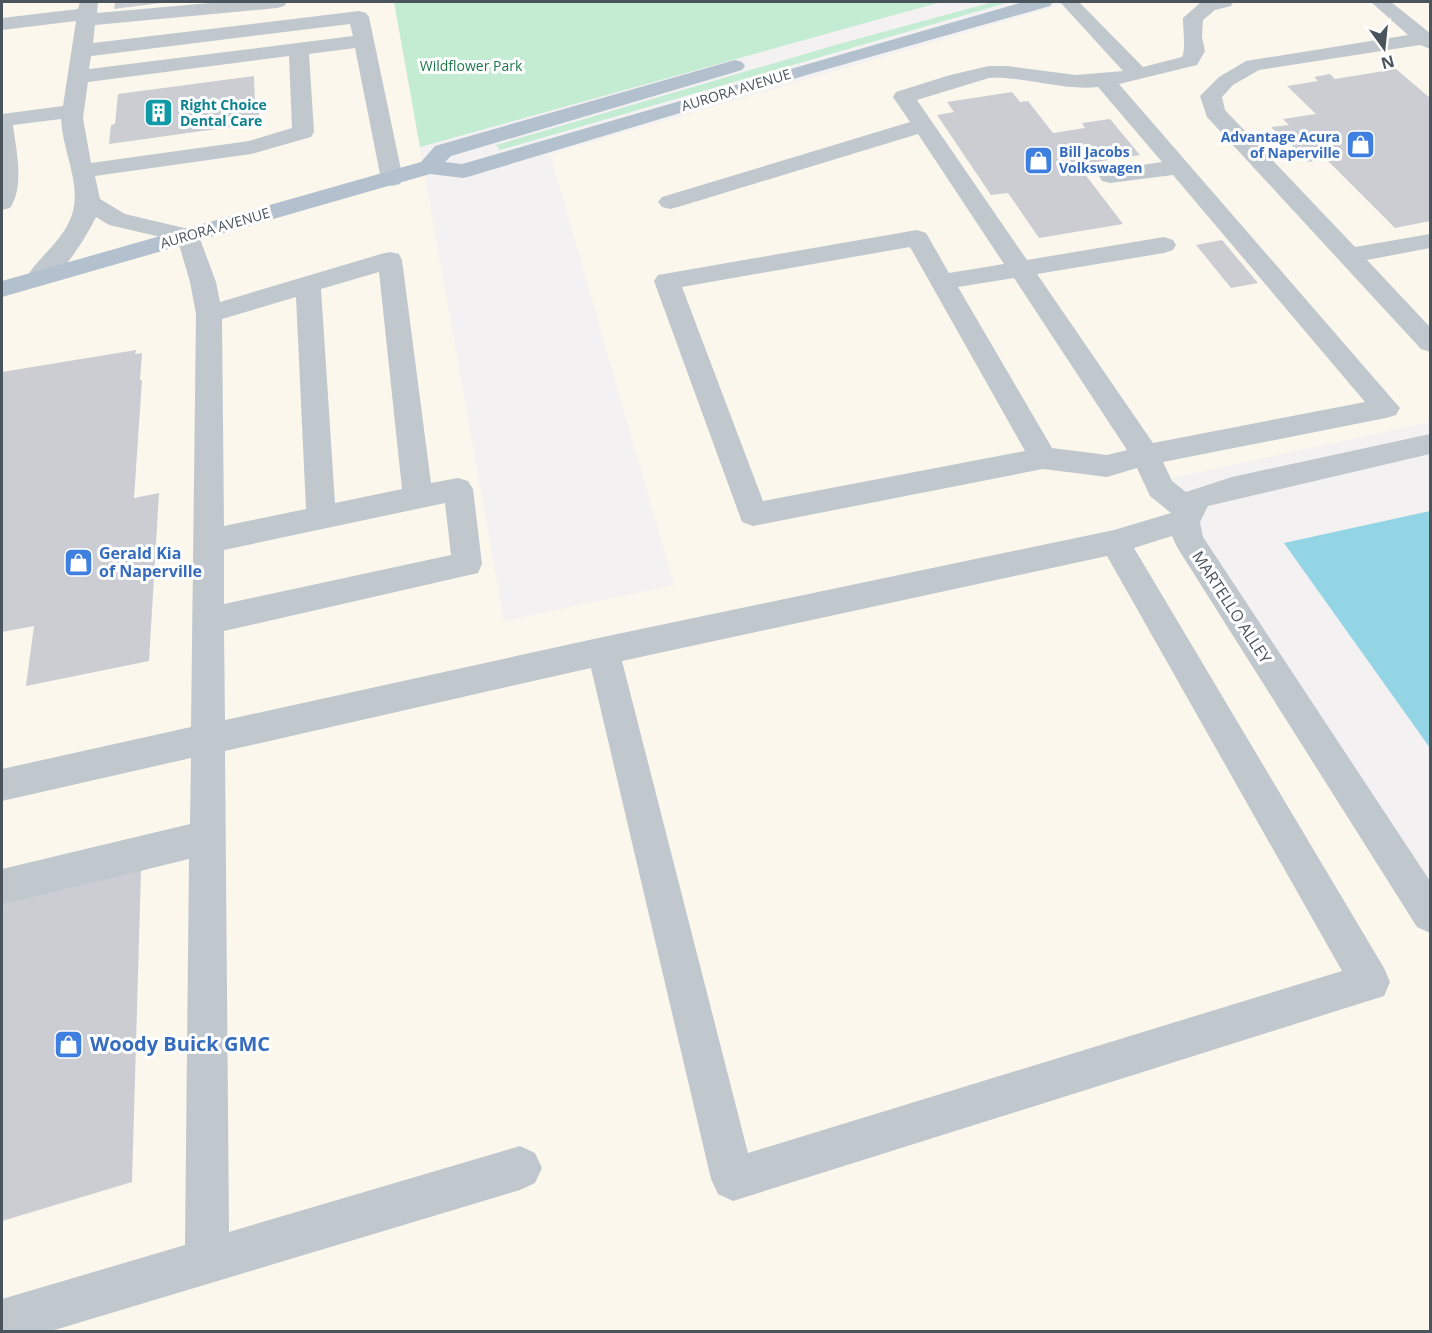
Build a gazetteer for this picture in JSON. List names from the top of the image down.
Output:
{
  "streets": {
    "main road": ["AURORA AVENUE"],
    "street": ["MARTELLO ALLEY"]
  },
  "parks": ["Wildflower Park"],
  "places": {
    "building": ["Right Choice Dental Care"],
    "shop": [
      "Advantage Acura of Naperville",
      "Bill Jacobs Volkswagen",
      "Gerald Kia of Naperville",
      "Woody Buick GMC"
    ]
  },
  "north": "bottom"
}
